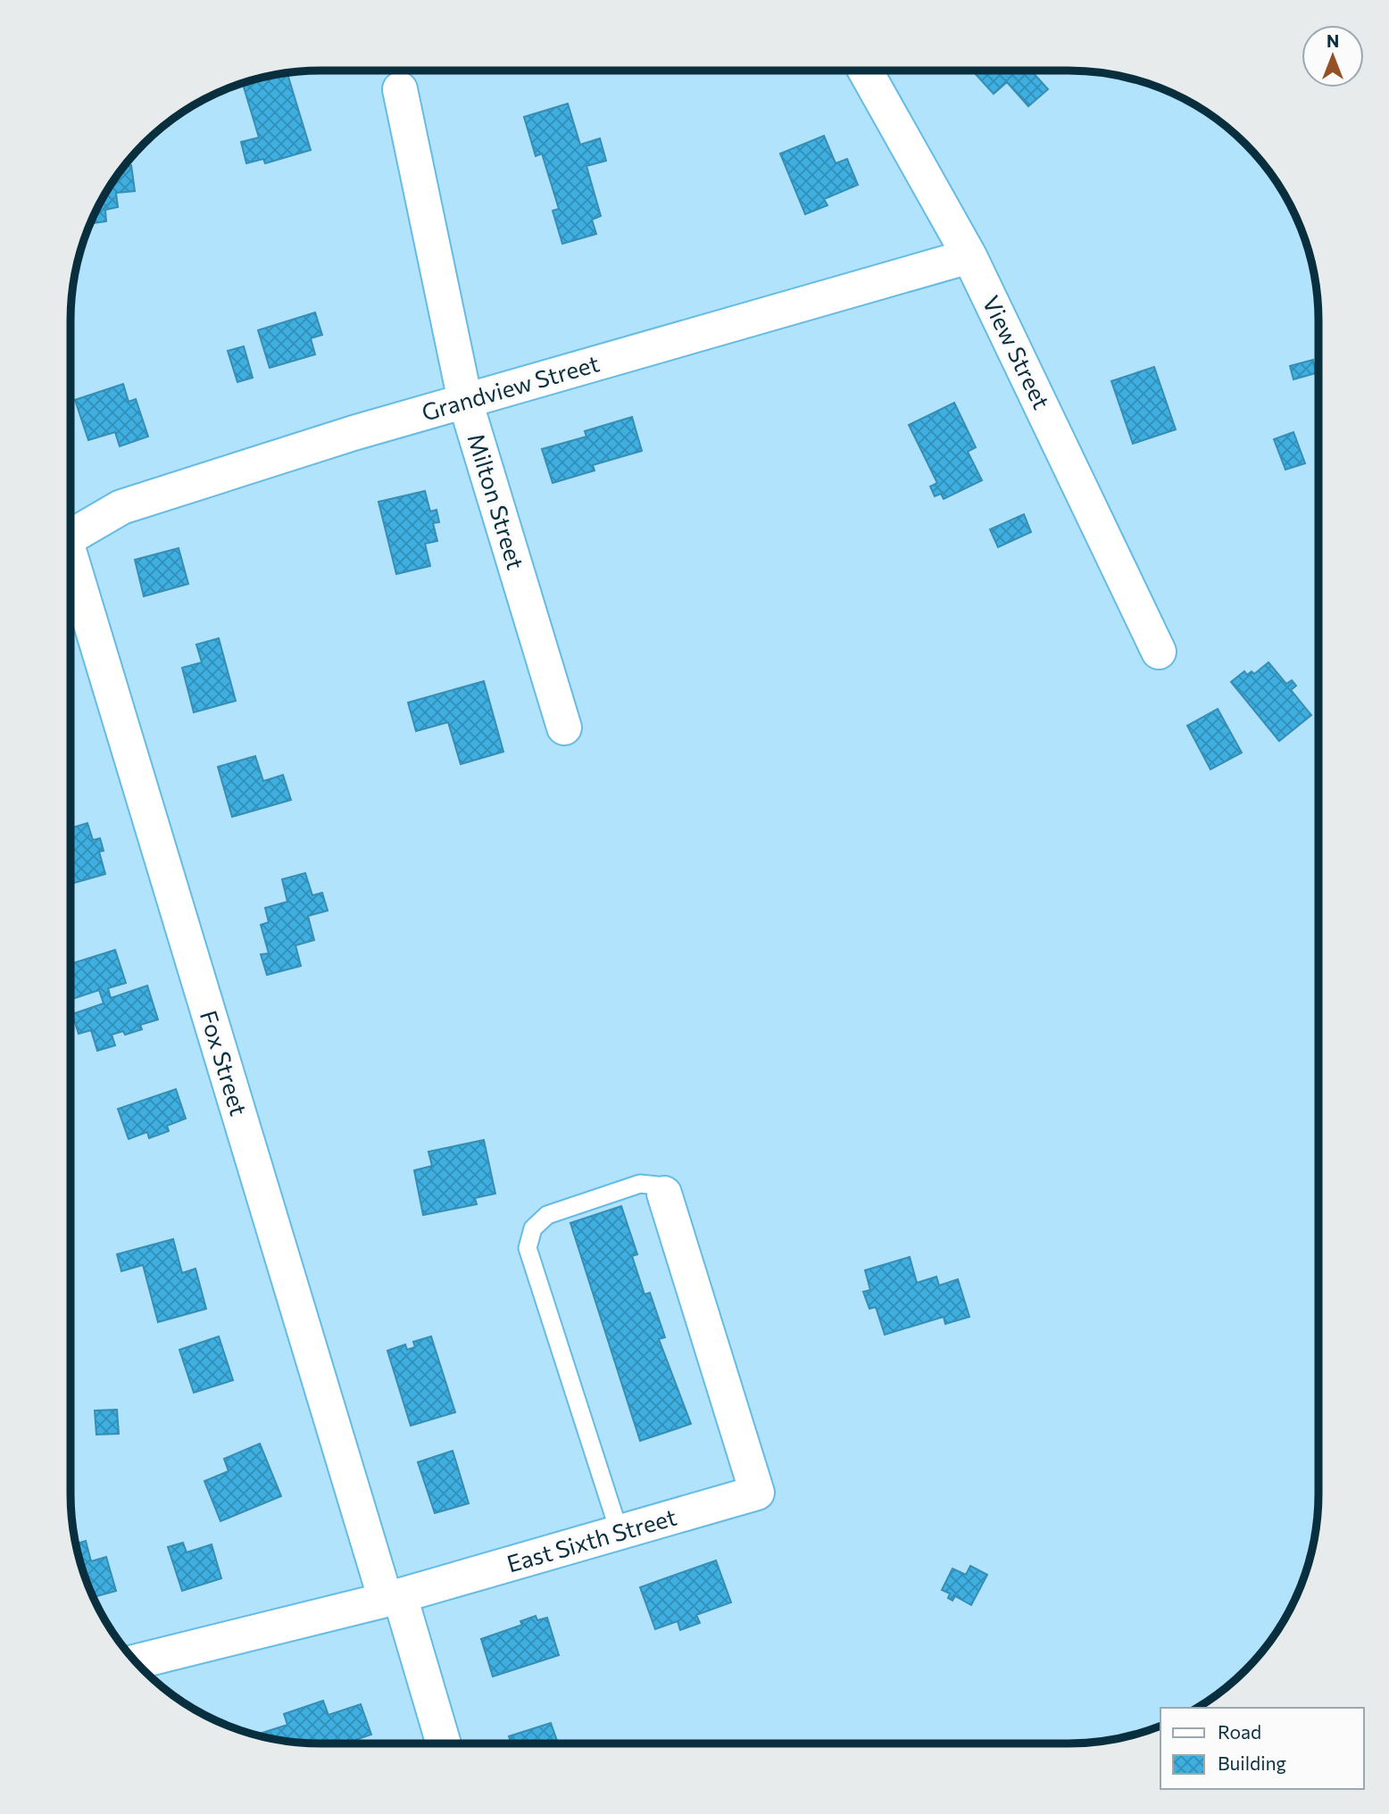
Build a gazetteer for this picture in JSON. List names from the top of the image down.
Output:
{
  "streets": {
    "street": [
      "View Street",
      "Grandview Street",
      "Milton Street",
      "Fox Street",
      "East Sixth Street"
    ]
  },
  "crossings": [
    ["View Street", "Grandview Street"],
    ["Grandview Street", "Milton Street"],
    ["Fox Street", "East Sixth Street"]
  ],
  "legend": ["Road", "Building"],
  "north": "top"
}
